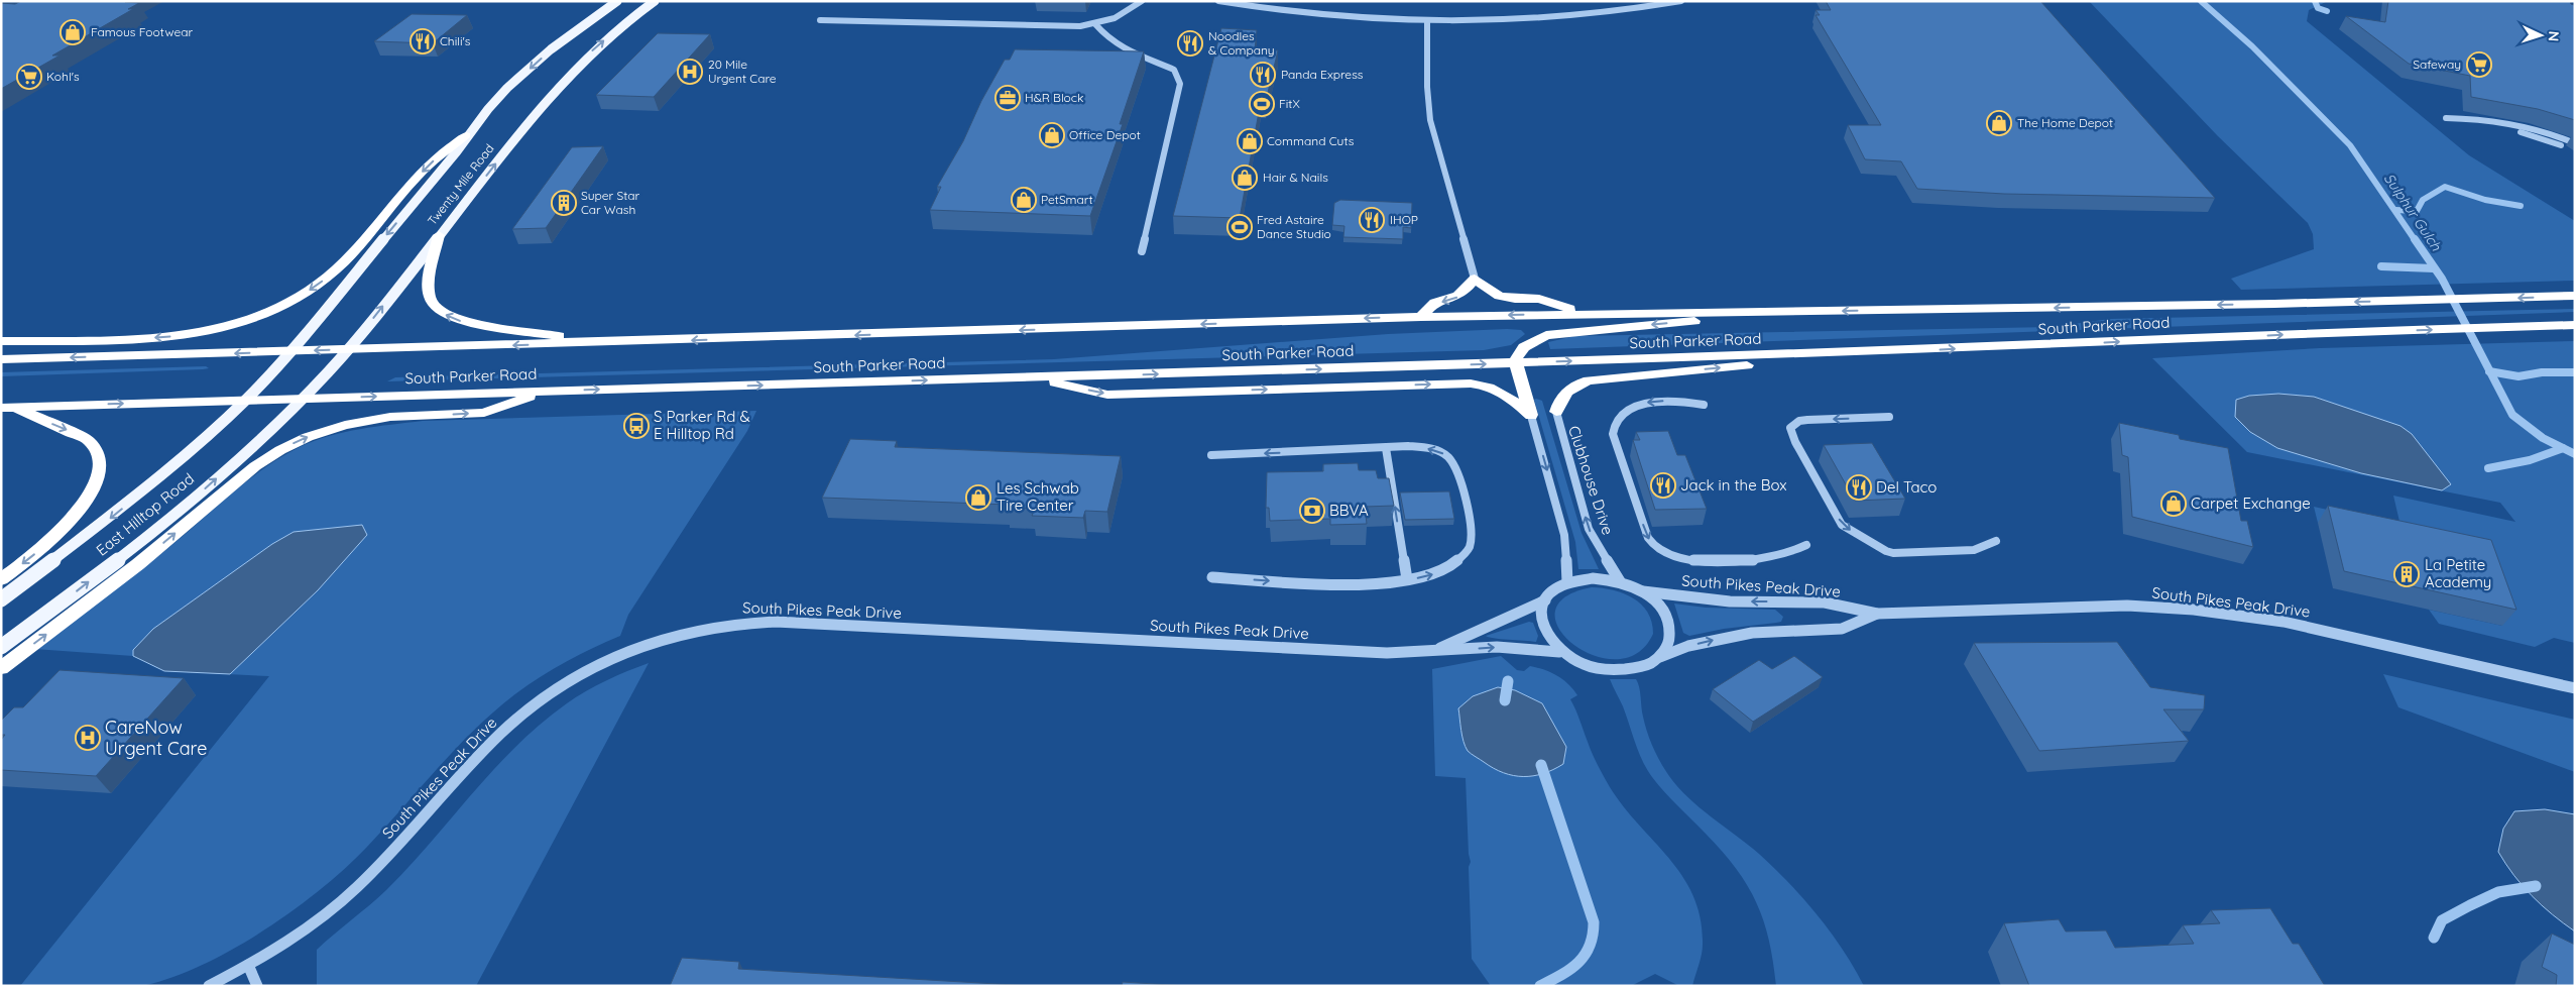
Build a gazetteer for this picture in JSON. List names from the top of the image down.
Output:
{
  "streets": {
    "highway": ["South Parker Road"],
    "main road": ["Twenty Mile Road", "East Hilltop Road"],
    "street": ["Clubhouse Drive", "South Pikes Peak Drive"]
  },
  "crossings": [
    ["Twenty Mile Road", "South Parker Road"],
    ["Twenty Mile Road", "East Hilltop Road"],
    ["South Parker Road", "East Hilltop Road"],
    ["Clubhouse Drive", "South Pikes Peak Drive"]
  ],
  "water": ["Sulphur Gulch"],
  "places": {
    "shop": [
      "Famous Footwear",
      "The Home Depot",
      "Office Depot",
      "Command Cuts",
      "Hair & Nails",
      "PetSmart",
      "Les Schwab Tire Center",
      "Carpet Exchange"
    ],
    "restaurant": [
      "Chili's",
      "Noodles & Company",
      "Panda Express",
      "IHOP",
      "Jack in the Box",
      "Del Taco"
    ],
    "supermarket": ["Safeway", "Kohl's"],
    "hospital": ["20 Mile Urgent Care", "CareNow Urgent Care"],
    "office": ["H&R Block"],
    "sports": ["FitX", "Fred Astaire Dance Studio"],
    "building": ["Super Star Car Wash", "La Petite Academy"],
    "bus stop": ["S Parker Rd & E Hilltop Rd"],
    "bank": ["BBVA"]
  },
  "north": "right"
}
